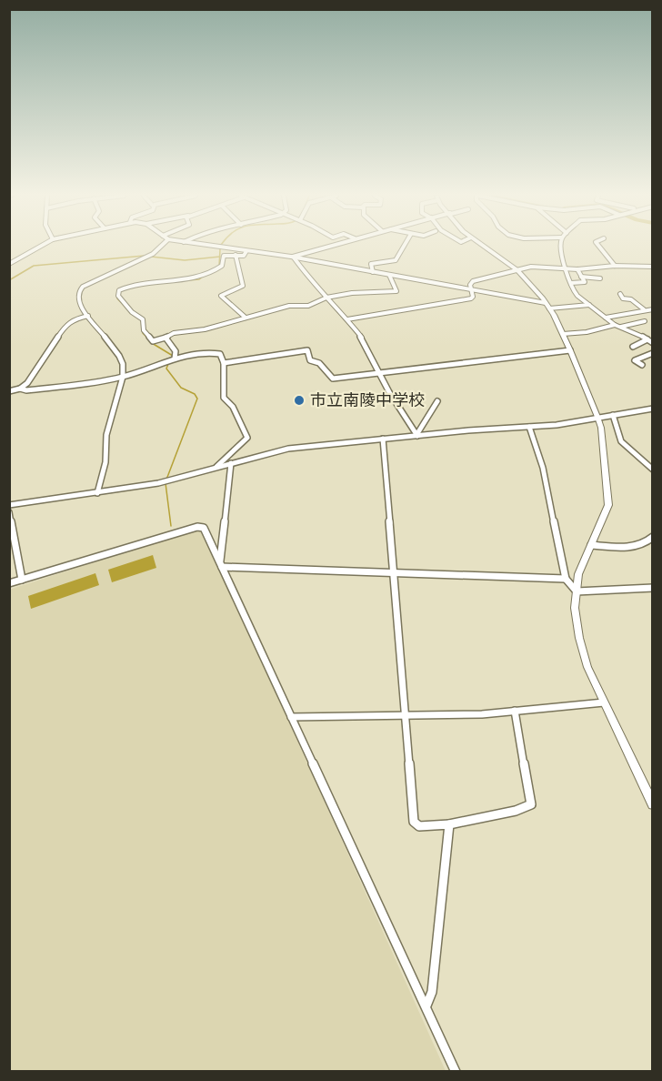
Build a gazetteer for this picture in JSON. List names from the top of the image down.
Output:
{
  "places": ["市立南陵中学校"]
}
